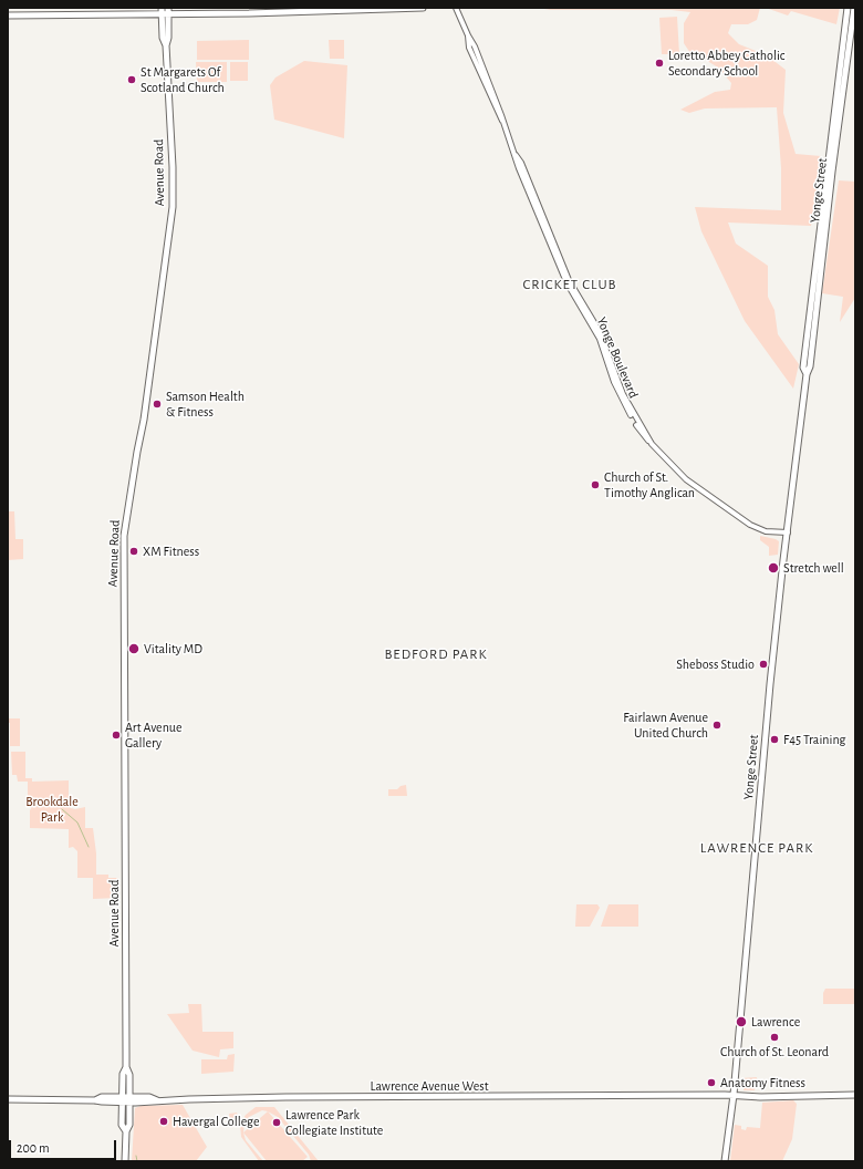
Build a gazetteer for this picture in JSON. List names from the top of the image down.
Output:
{
  "streets": {
    "main road": ["Avenue Road", "Yonge Street", "Lawrence Avenue West"],
    "street": ["Yonge Boulevard"]
  },
  "crossings": [
    ["Avenue Road", "Lawrence Avenue West"],
    ["Yonge Street", "Yonge Boulevard"],
    ["Yonge Street", "Lawrence Avenue West"]
  ],
  "districts": ["CRICKET CLUB", "BEDFORD PARK", "LAWRENCE PARK"],
  "parks": ["Brookdale Park"],
  "places": [
    "Loretto Abbey Catholic Secondary School",
    "St Margarets Of Scotland Church",
    "Samson Health & Fitness",
    "Church of St. Timothy Anglican",
    "XM Fitness",
    "Stretch well",
    "Vitality MD",
    "Sheboss Studio",
    "Fairlawn Avenue United Church",
    "Art Avenue Gallery",
    "F45 Training",
    "Lawrence",
    "Church of St. Leonard",
    "Anatomy Fitness",
    "Havergal College",
    "Lawrence Park Collegiate Institute"
  ],
  "scale_bar": "200 m"
}
